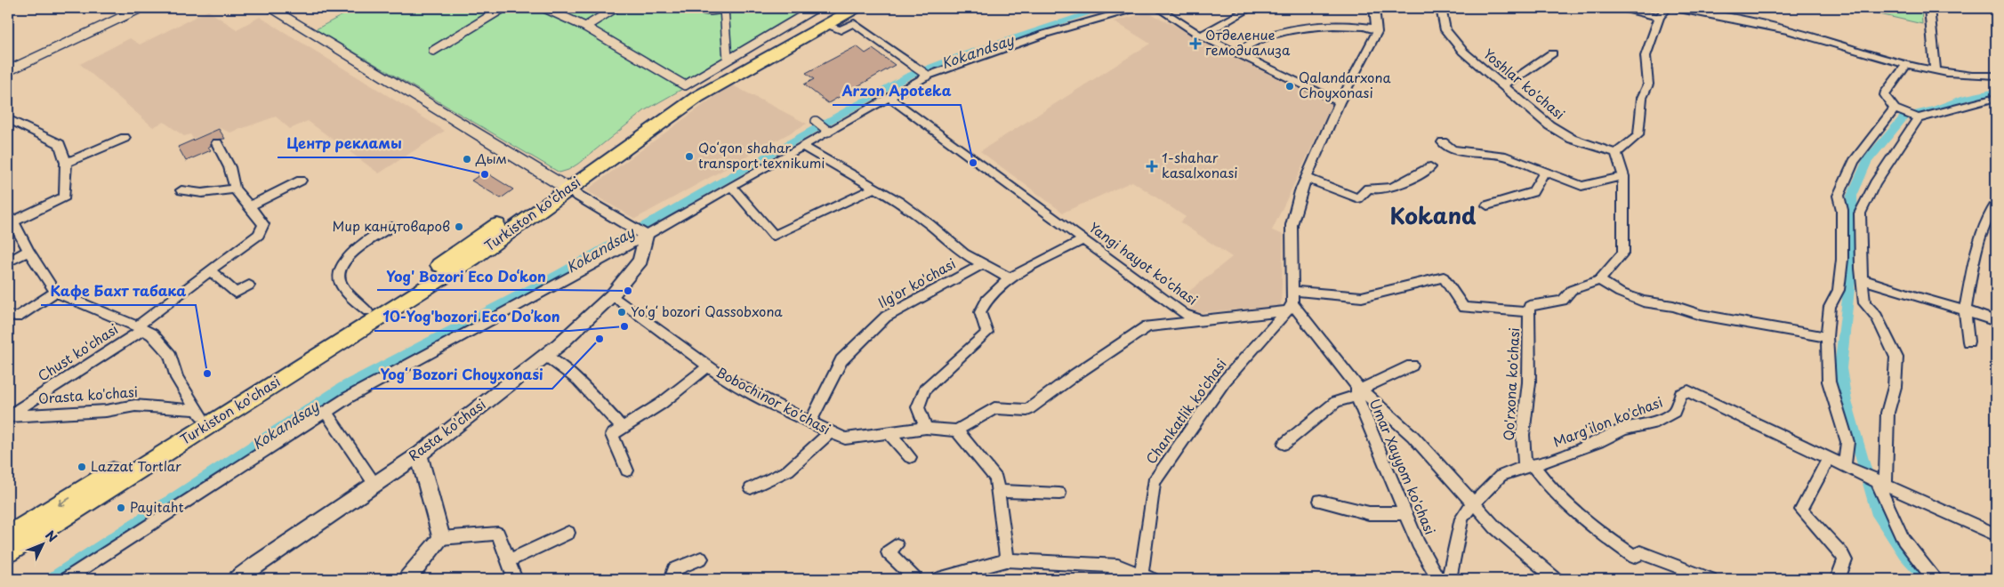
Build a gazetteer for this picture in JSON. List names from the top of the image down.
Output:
{
  "streets": {
    "main road": ["Turkiston ko'chasi"],
    "street": [
      "Yoshlar ko'chasi",
      "Yangi hayot ko'chasi",
      "Ilg'or ko'chasi",
      "Chust ko'chasi",
      "Qo'rxona ko'chasi",
      "Orasta ko'chasi",
      "Bobochinor ko'chasi",
      "Chankatlik ko'chasi",
      "Marg'ilon ko'chasi",
      "Rasta ko'chasi",
      "Umar Xayyom ko'chasi"
    ]
  },
  "crossings": [
    ["Yoshlar ko'chasi", "Qo'rxona ko'chasi"],
    ["Turkiston ko'chasi", "Orasta ko'chasi"],
    ["Yangi hayot ko'chasi", "Qo'rxona ko'chasi"],
    ["Yangi hayot ko'chasi", "Chankatlik ko'chasi"],
    ["Yangi hayot ko'chasi", "Umar Xayyom ko'chasi"],
    ["Ilg'or ko'chasi", "Bobochinor ko'chasi"],
    ["Chust ko'chasi", "Orasta ko'chasi"],
    ["Qo'rxona ko'chasi", "Marg'ilon ko'chasi"],
    ["Bobochinor ko'chasi", "Rasta ko'chasi"],
    ["Chankatlik ko'chasi", "Umar Xayyom ko'chasi"]
  ],
  "districts": ["Kokand"],
  "water": ["Kokandsay"],
  "places": {
    "health": ["Отделение гемодиализа", "1-shahar kasalxonasi"],
    "other": [
      "Qalandarxona Choyxonasi",
      "Qoʻqon shahar transport texnikumi",
      "Дым",
      "Arzon Apoteka",
      "Центр рекламы",
      "Мир канцтоваров",
      "Yog' Bozori Eco Do‘kon",
      "Yoʻgʻ bozori Qassobxona",
      "10-Yog'bozori Eco Do’kon",
      "Yogʻ Bozori Choyxonasi",
      "Кафе Бахт табака",
      "Lazzat Tortlar",
      "Payitaht"
    ]
  },
  "north": "top right"
}
